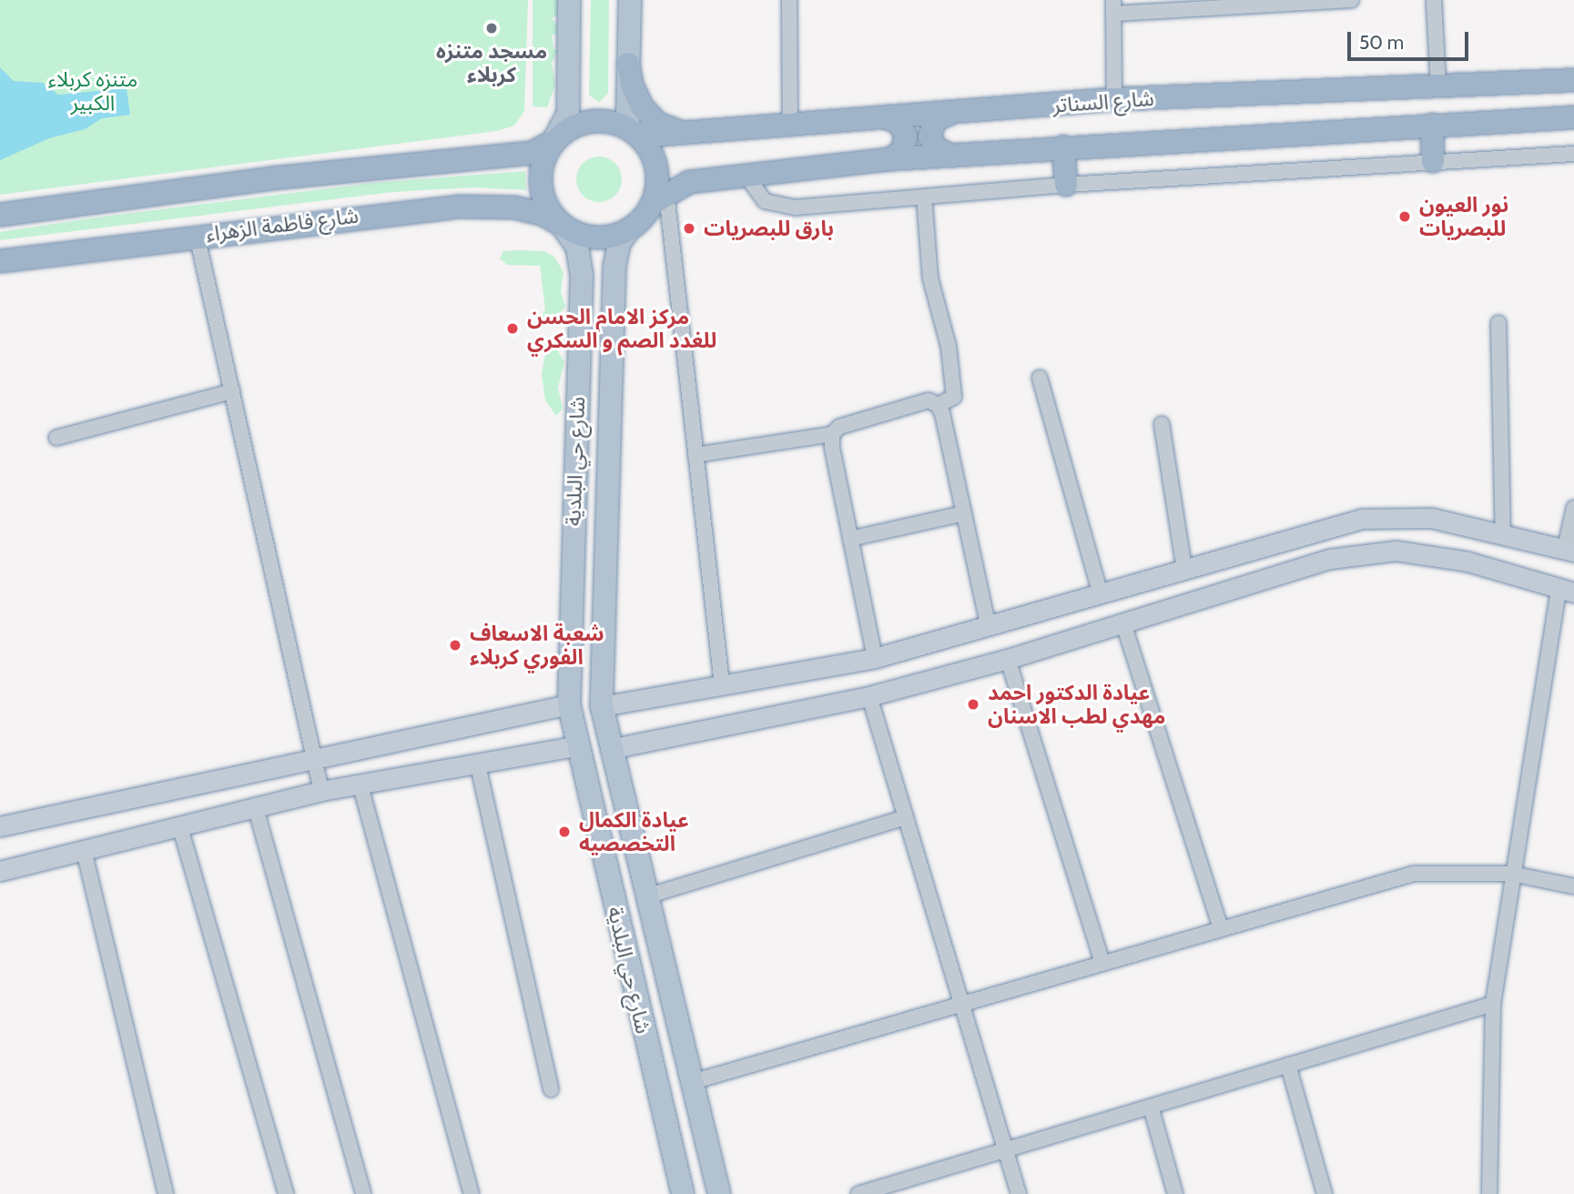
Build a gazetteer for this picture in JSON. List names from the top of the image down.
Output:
{
  "streets": {
    "highway": ["شارع السناتر", "شارع فاطمة الزهراء"],
    "main road": ["شارع حي البلدية"]
  },
  "crossings": [
    ["شارع السناتر", "شارع فاطمة الزهراء"],
    ["شارع السناتر", "شارع حي البلدية"],
    ["شارع فاطمة الزهراء", "شارع حي البلدية"]
  ],
  "parks": ["متنزه كربلاء الكبير"],
  "places": [
    "مسجد متنزه كربلاء",
    "نور العيون للبصريات",
    "بارق للبصريات",
    "مركز الامام الحسن للغدد الصم و السكري",
    "شعبة الاسعاف الفوري كربلاء",
    "عيادة الدكتور احمد مهدي لطب الاسنان",
    "عيادة الكمال التخصصيه"
  ],
  "scale_bar": "50 m"
}
